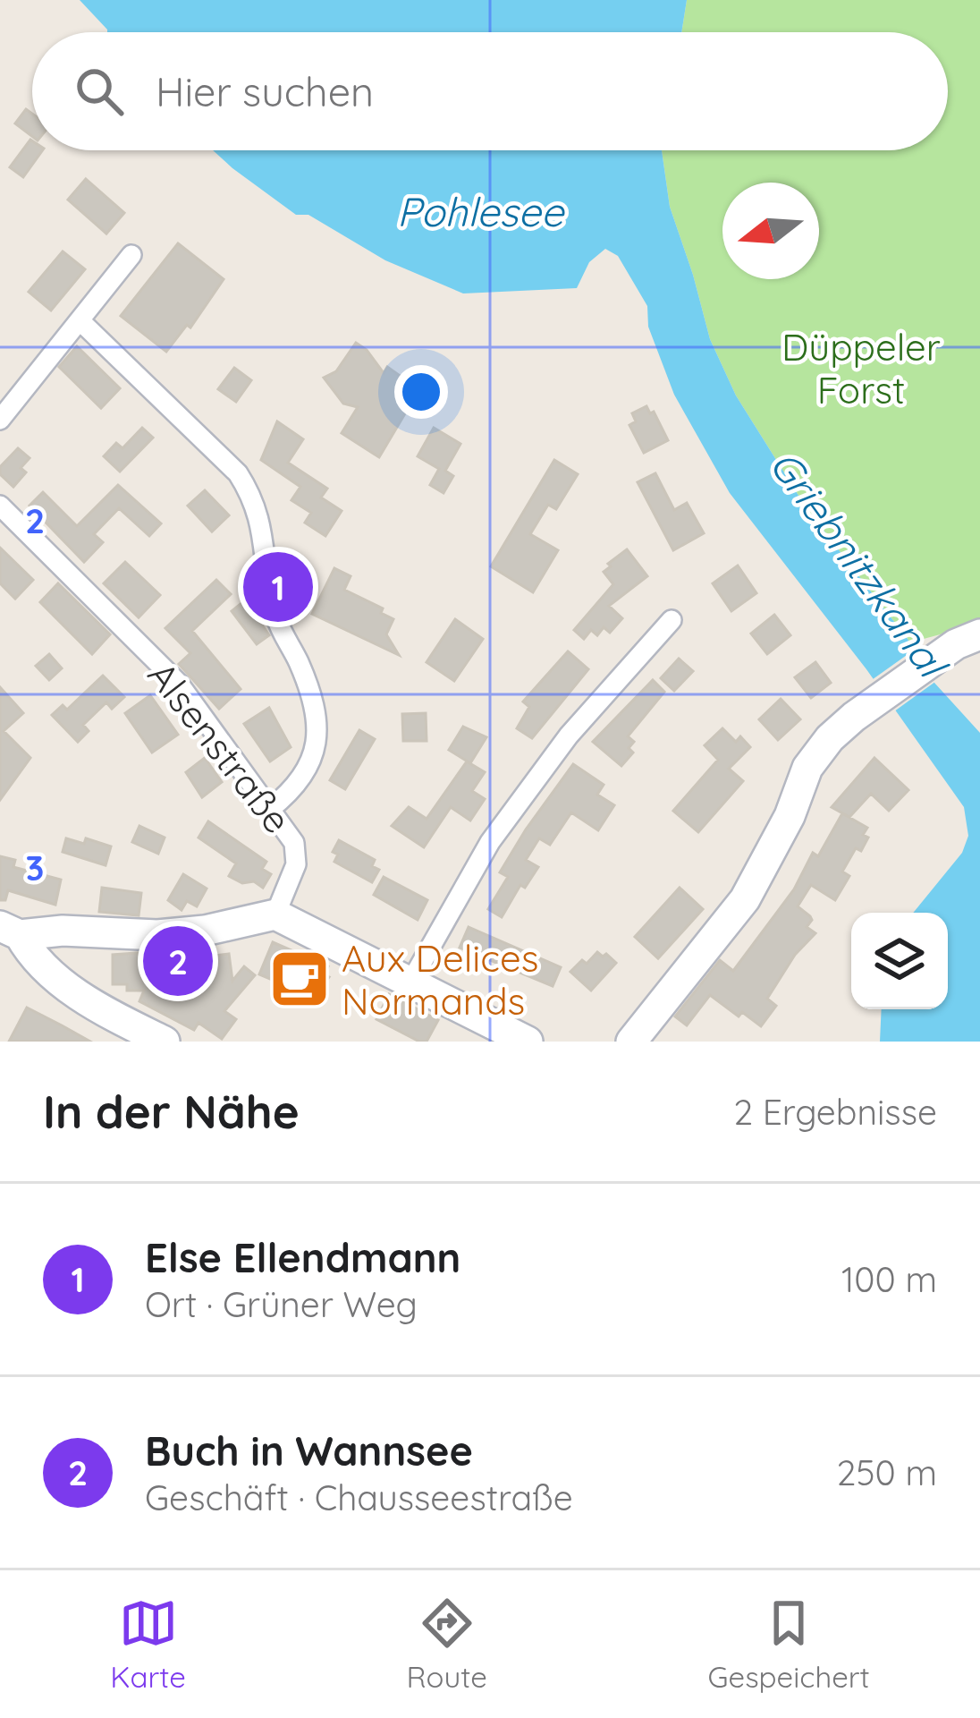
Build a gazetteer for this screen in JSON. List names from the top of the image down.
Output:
{
  "streets": {
    "street": ["Alsenstraße"]
  },
  "water": ["Pohlesee", "Griebnitzkanal"],
  "parks": ["Düppeler Forst"],
  "places": {
    "cafe": ["Aux Delices Normands"]
  },
  "north": "left",
  "page": {
    "search": "Hier suchen",
    "pins": ["1", "2"],
    "heading": ["In der Nähe", "2 Ergebnisse"],
    "list": [
      {
        "mark": "1",
        "name": "Else Ellendmann",
        "note": "Ort · Grüner Weg",
        "value": "100 m"
      },
      {
        "mark": "2",
        "name": "Buch in Wannsee",
        "note": "Geschäft · Chausseestraße",
        "value": "250 m"
      }
    ],
    "nav": ["Karte", "Route", "Gespeichert"]
  },
  "grid": {
    "rows": ["2", "3"]
  }
}
